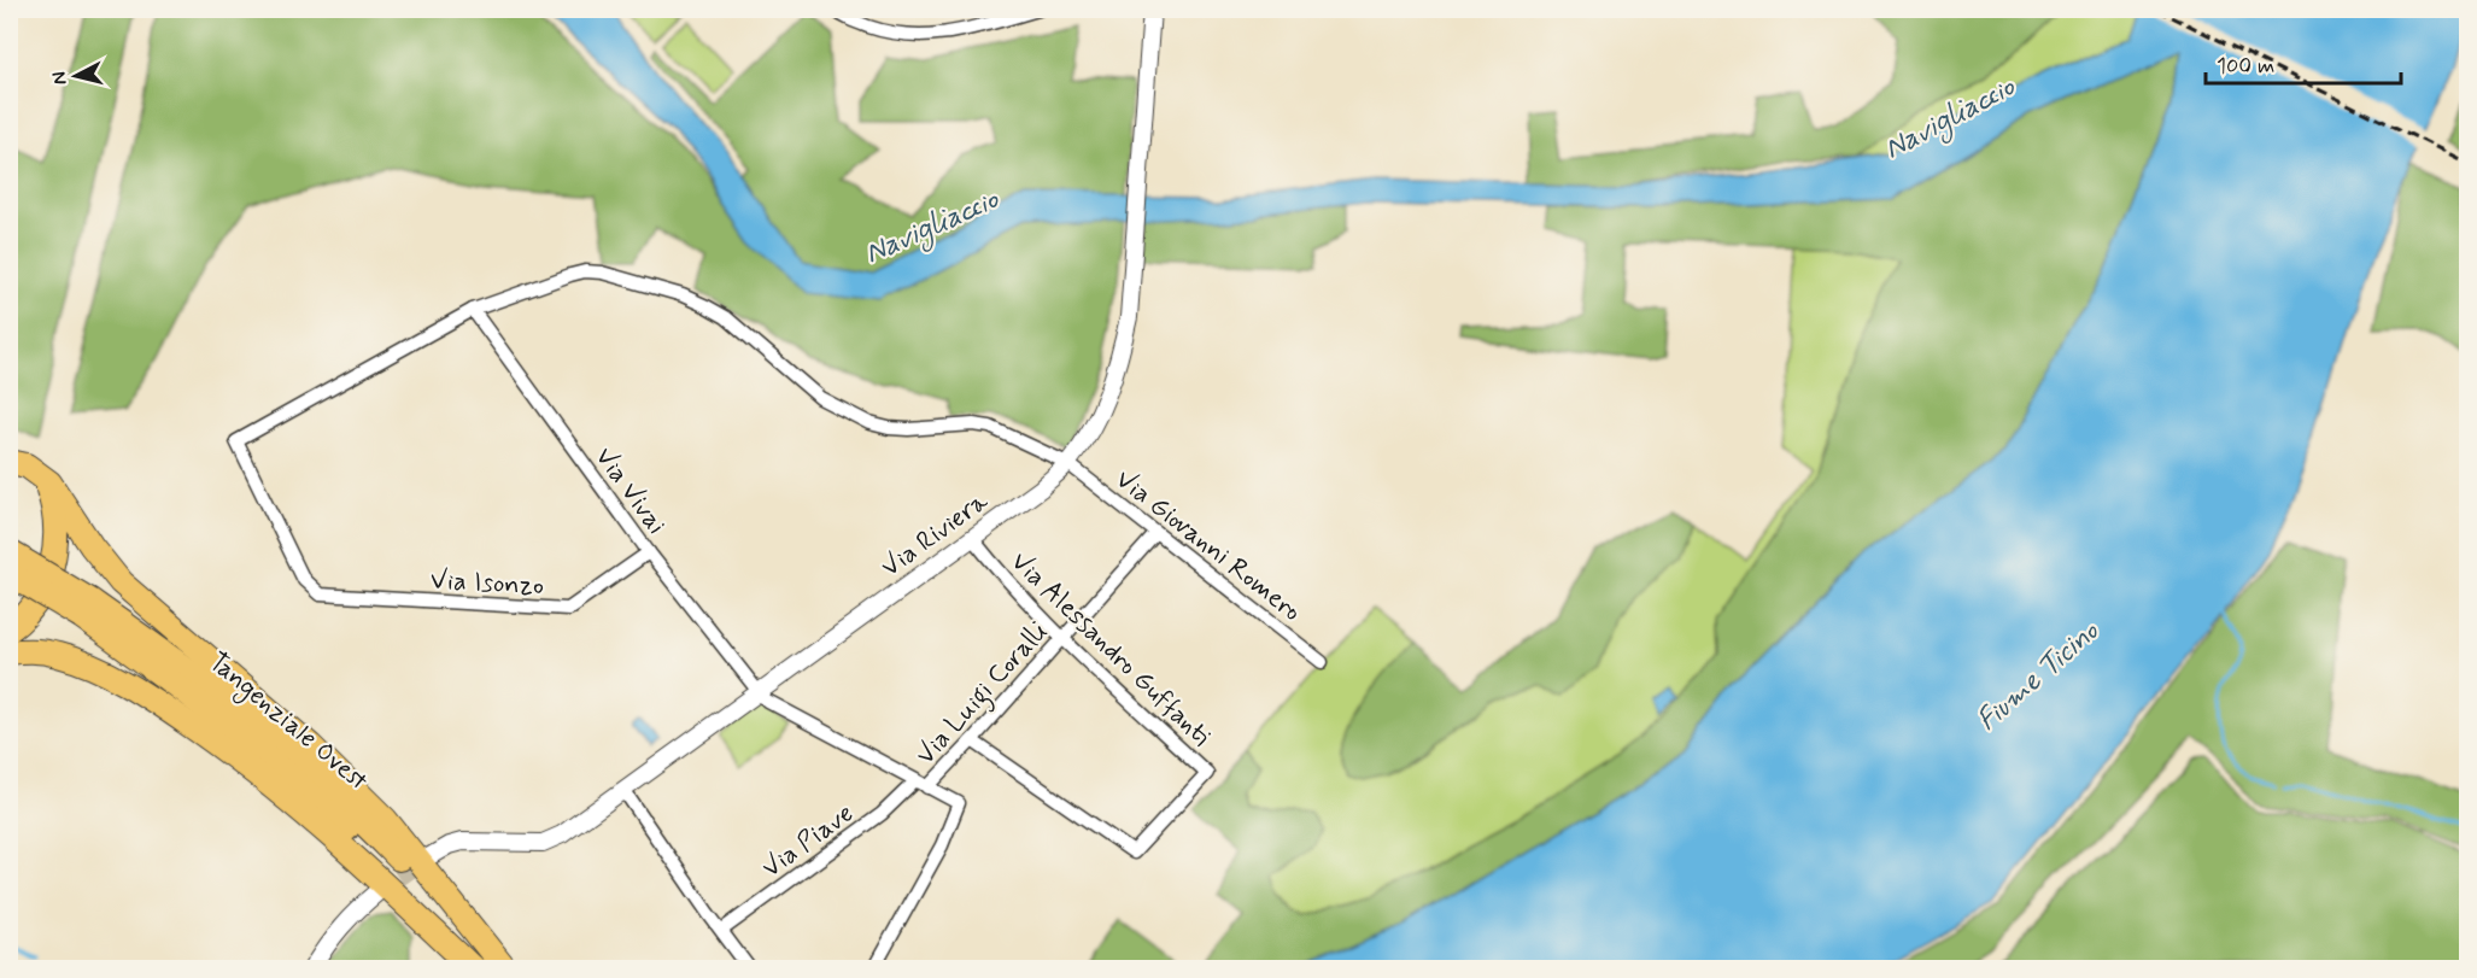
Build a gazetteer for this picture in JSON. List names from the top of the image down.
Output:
{
  "streets": {
    "highway": ["Tangenziale Ovest"],
    "street": [
      "Via Vivai",
      "Via Riviera",
      "Via Giovanni Romero",
      "Via Isonzo",
      "Via Alessandro Guffanti",
      "Via Luigi Coralli",
      "Via Piave"
    ]
  },
  "crossings": [
    ["Via Vivai", "Via Riviera"],
    ["Via Vivai", "Via Giovanni Romero"],
    ["Via Vivai", "Via Isonzo"],
    ["Via Vivai", "Via Luigi Coralli"],
    ["Via Vivai", "Via Piave"],
    ["Via Riviera", "Via Giovanni Romero"],
    ["Via Riviera", "Via Alessandro Guffanti"],
    ["Via Giovanni Romero", "Via Isonzo"],
    ["Via Giovanni Romero", "Via Luigi Coralli"],
    ["Via Alessandro Guffanti", "Via Luigi Coralli"],
    ["Via Luigi Coralli", "Via Piave"]
  ],
  "water": ["Navigliaccio", "Fiume Ticino"],
  "scale_bar": "100 m",
  "north": "left"
}
